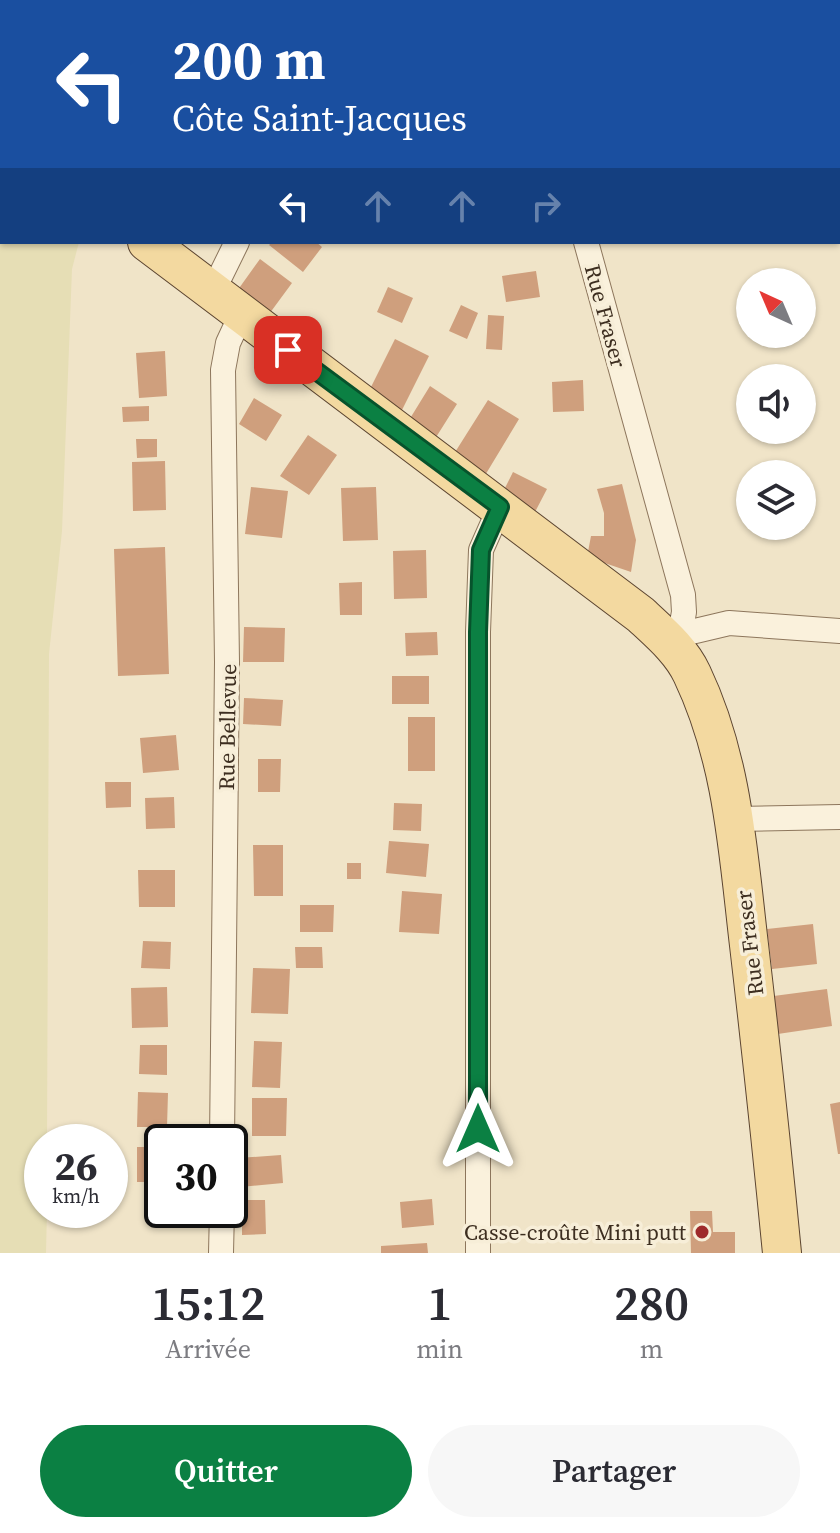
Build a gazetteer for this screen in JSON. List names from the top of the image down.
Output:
{
  "streets": {
    "main road": ["Rue Fraser"],
    "street": ["Rue Bellevue"]
  },
  "places": ["Casse-croûte Mini putt"],
  "north": "top left",
  "page": {
    "turn": ["200 m", "Côte Saint-Jacques"],
    "speed": "26 km/h",
    "limit": "30",
    "eta": [
      "15:12",
      "Arrivée",
      "1",
      "min",
      "280",
      "m"
    ],
    "buttons": ["Quitter", "Partager"]
  }
}
